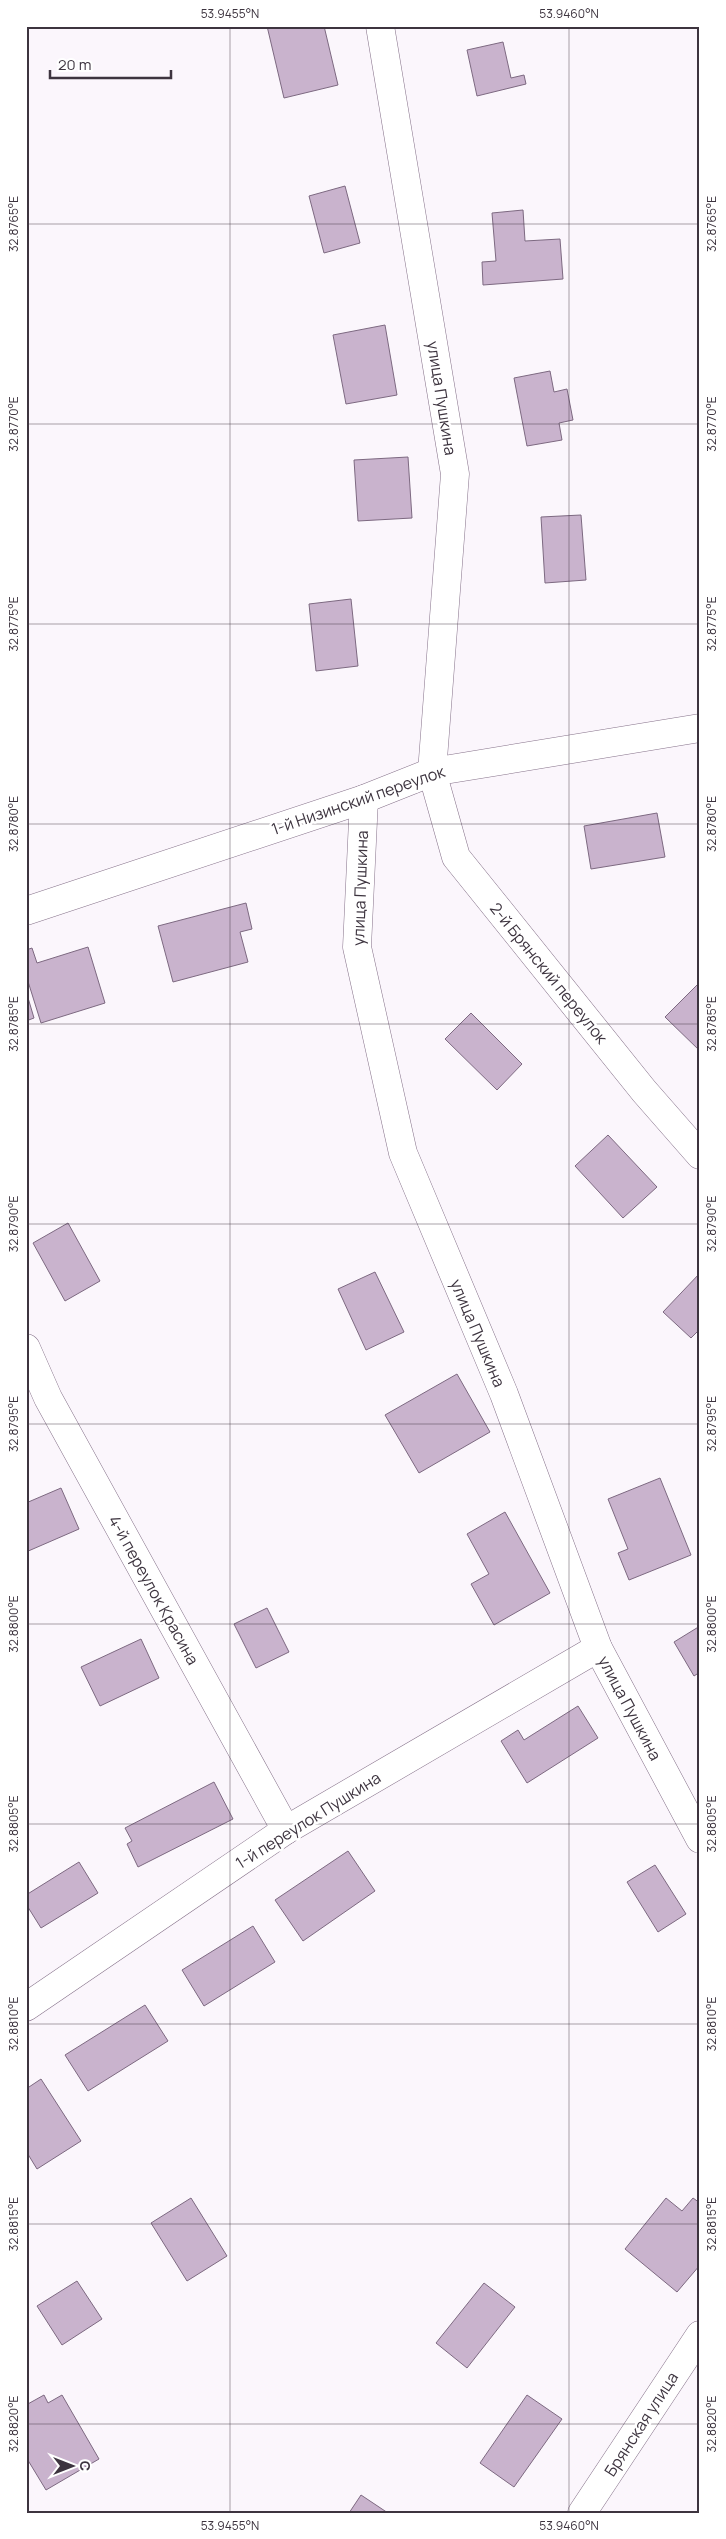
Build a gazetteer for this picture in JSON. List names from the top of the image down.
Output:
{
  "streets": {
    "street": [
      "улица Пушкина",
      "1-й Низинский переулок",
      "2-й Брянский переулок",
      "4-й переулок Красина",
      "1-й переулок Пушкина",
      "Брянская улица"
    ]
  },
  "crossings": [
    ["улица Пушкина", "1-й Низинский переулок"],
    ["улица Пушкина", "2-й Брянский переулок"],
    ["улица Пушкина", "1-й переулок Пушкина"],
    ["1-й Низинский переулок", "2-й Брянский переулок"],
    ["4-й переулок Красина", "1-й переулок Пушкина"]
  ],
  "scale_bar": "20 m",
  "north": "right",
  "coordinates": [
    "53.9455°N",
    "53.9460°N",
    "32.8765°E",
    "32.8770°E",
    "32.8775°E",
    "32.8780°E",
    "32.8785°E",
    "32.8790°E",
    "32.8795°E",
    "32.8800°E",
    "32.8805°E",
    "32.8810°E",
    "32.8815°E",
    "32.8820°E"
  ]
}
